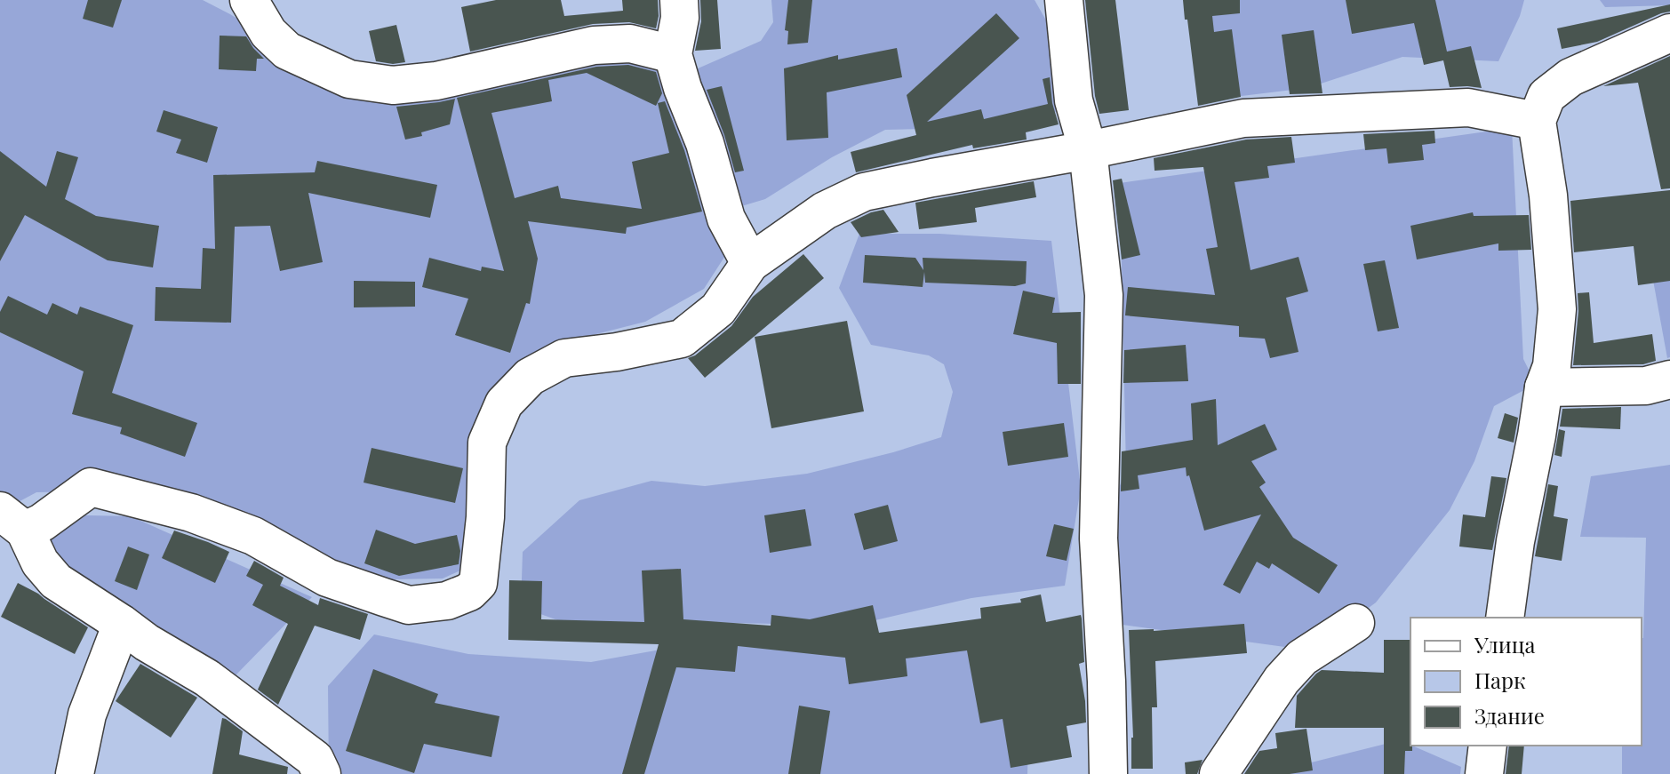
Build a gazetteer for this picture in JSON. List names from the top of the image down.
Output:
{
  "legend": ["Улица", "Парк", "Здание"]
}
